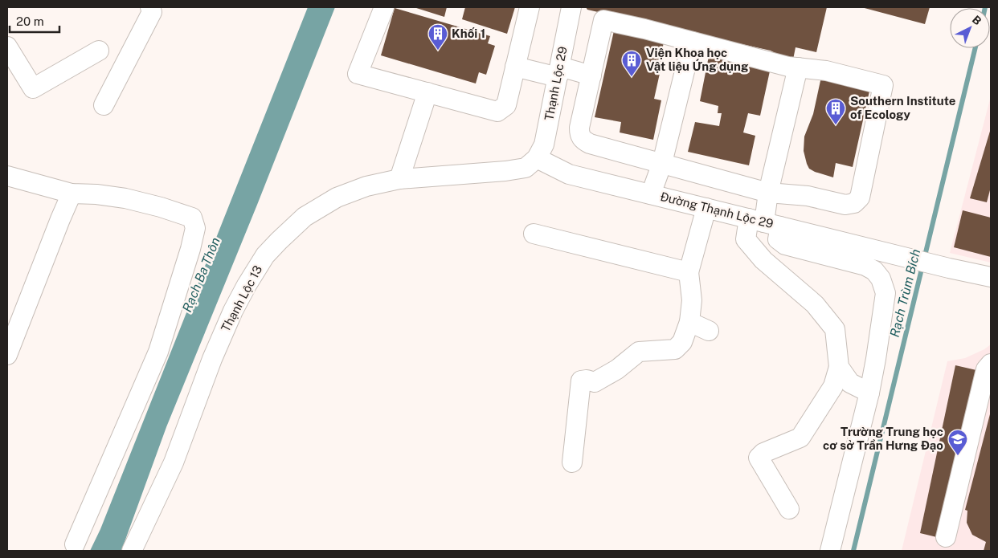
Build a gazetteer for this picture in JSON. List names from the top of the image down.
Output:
{
  "streets": {
    "street": ["Thạnh Lộc 29", "Đường Thạnh Lộc 29", "Thạnh Lộc 13"]
  },
  "crossings": [
    ["Thạnh Lộc 29", "Đường Thạnh Lộc 29"],
    ["Thạnh Lộc 29", "Thạnh Lộc 13"],
    ["Đường Thạnh Lộc 29", "Thạnh Lộc 13"]
  ],
  "water": ["Rạch Ba Thôn", "Rạch Trùm Bích"],
  "places": {
    "building": ["Khối 1", "Viện Khoa học Vật liệu Ứng dụng", "Southern Institute of Ecology"],
    "school or university": ["Trường Trung học cơ sở Trần Hưng Đạo"]
  },
  "scale_bar": "20 m",
  "north": "top right"
}
